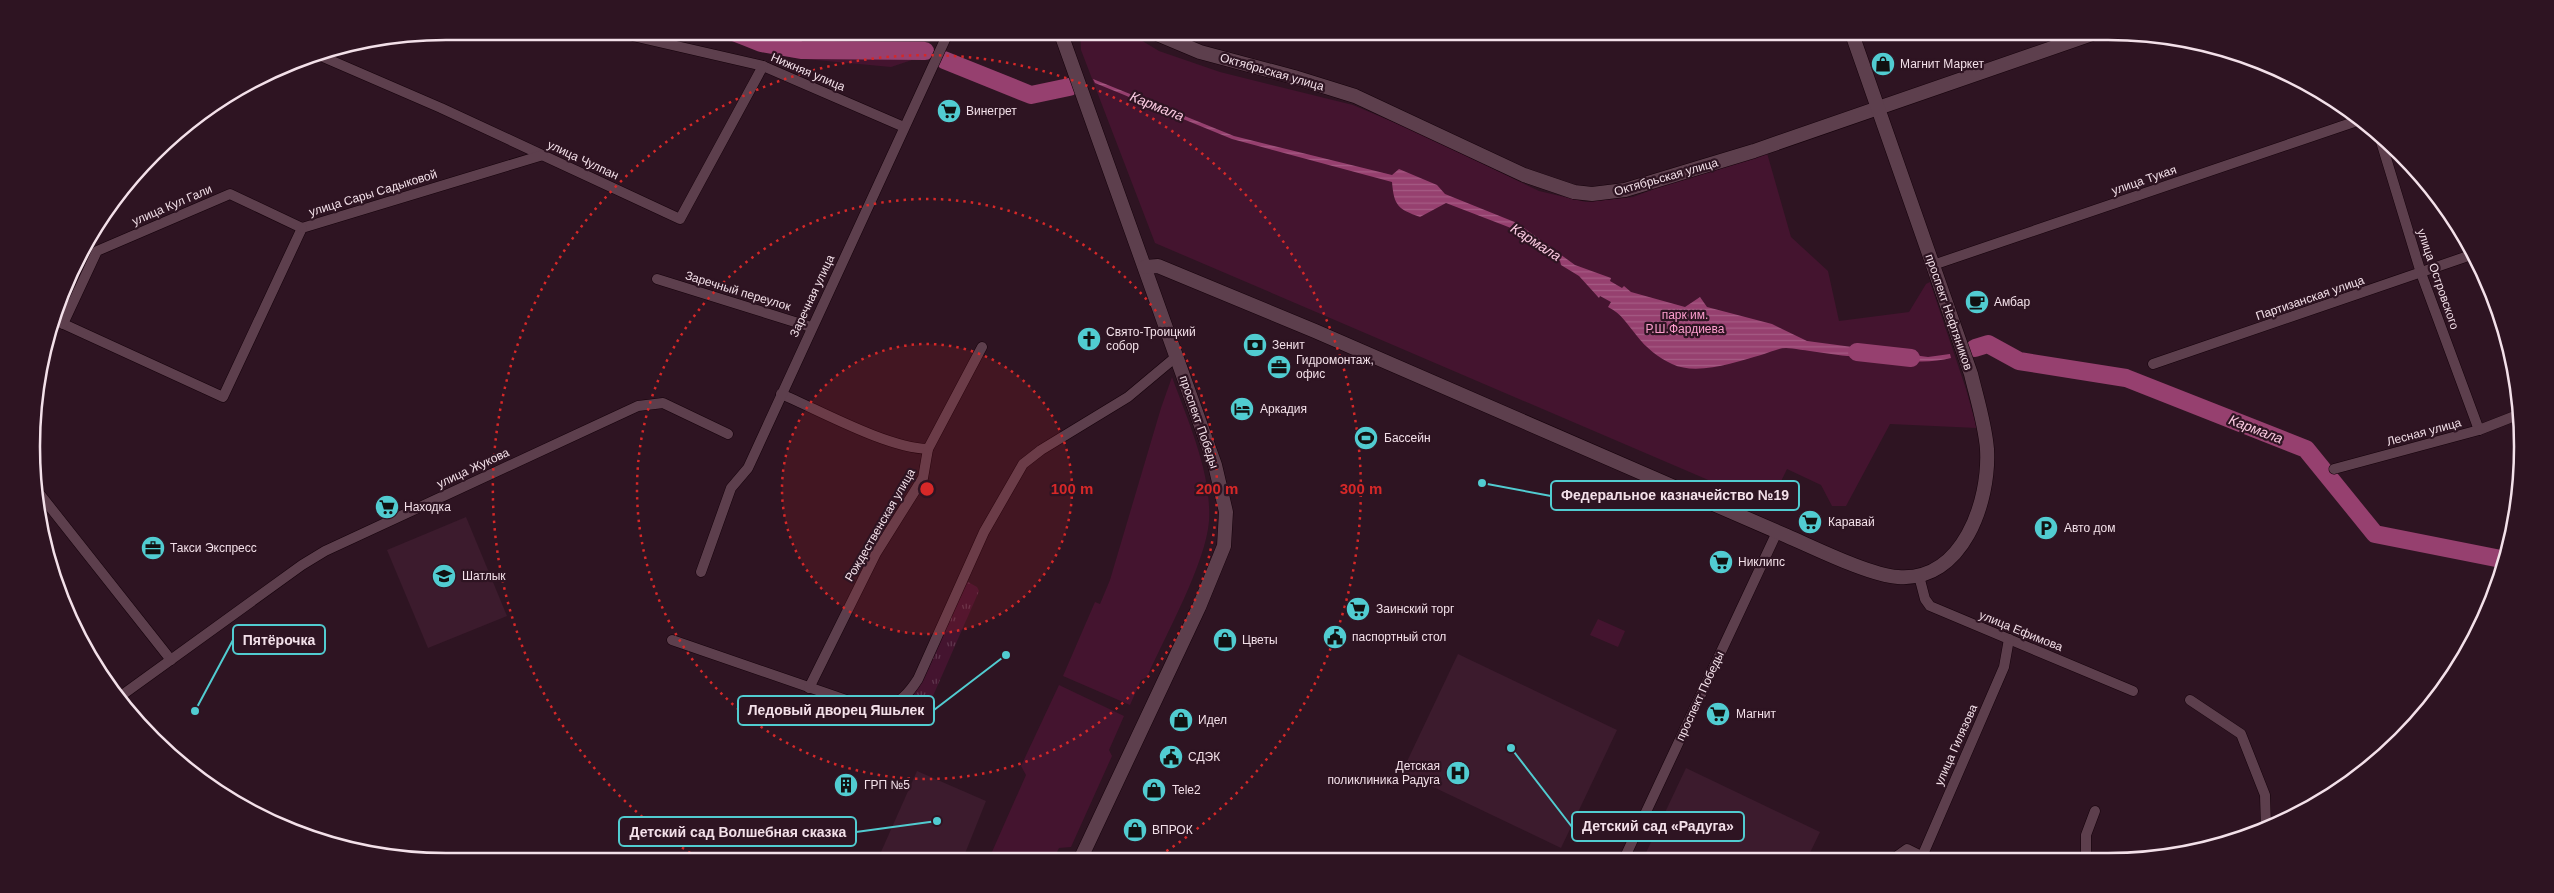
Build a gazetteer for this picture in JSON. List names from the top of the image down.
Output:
{
  "streets": {
    "main road": ["Октябрьская улица", "проспект Нефтяников", "проспект Победы"],
    "street": [
      "Нижняя улица",
      "улица Чулпан",
      "улица Тукая",
      "улица Сары Садыковой",
      "улица Кул Гали",
      "улица Островского",
      "Заречный переулок",
      "Заречная улица",
      "Партизанская улица",
      "Лесная улица",
      "улица Жукова",
      "Рождественская улица",
      "улица Ефимова",
      "улица Гилязова"
    ]
  },
  "crossings": [
    ["Нижняя улица", "улица Чулпан"],
    ["Нижняя улица", "Заречная улица"],
    ["Октябрьская улица", "проспект Нефтяников"],
    ["улица Чулпан", "улица Сары Садыковой"],
    ["улица Тукая", "проспект Нефтяников"],
    ["улица Сары Садыковой", "улица Кул Гали"],
    ["улица Островского", "Партизанская улица"],
    ["улица Островского", "Лесная улица"],
    ["Заречный переулок", "Заречная улица"],
    ["проспект Нефтяников", "улица Ефимова"],
    ["улица Ефимова", "улица Гилязова"]
  ],
  "water": ["Кармала"],
  "parks": ["парк им. Р.Ш.Фардиева"],
  "places": {
    "shop": [
      "Магнит Маркет",
      "Цветы",
      "Идел",
      "Tele2",
      "ВПРОК"
    ],
    "supermarket": [
      "Винегрет",
      "Находка",
      "Каравай",
      "Никлипс",
      "Заинский торг",
      "Магнит"
    ],
    "cafe": ["Амбар"],
    "church": ["Свято-Троицкий собор"],
    "bank": ["Зенит"],
    "office": ["Гидромонтаж, офис", "Такси Экспресс"],
    "hotel": ["Аркадия"],
    "sports": ["Бассейн"],
    "other": [
      "Федеральное казначейство №19",
      "Ледовый дворец Яшьлек",
      "Пятёрочка",
      "Детский сад «Радуга»",
      "Детский сад Волшебная сказка"
    ],
    "parking": ["Авто дом"],
    "school or university": ["Шатлык"],
    "public building": ["паспортный стол", "СДЭК"],
    "hospital": ["Детская поликлиника Радуга"],
    "building": ["ГРП №5"]
  },
  "rings": ["100 m", "200 m", "300 m"]
}
